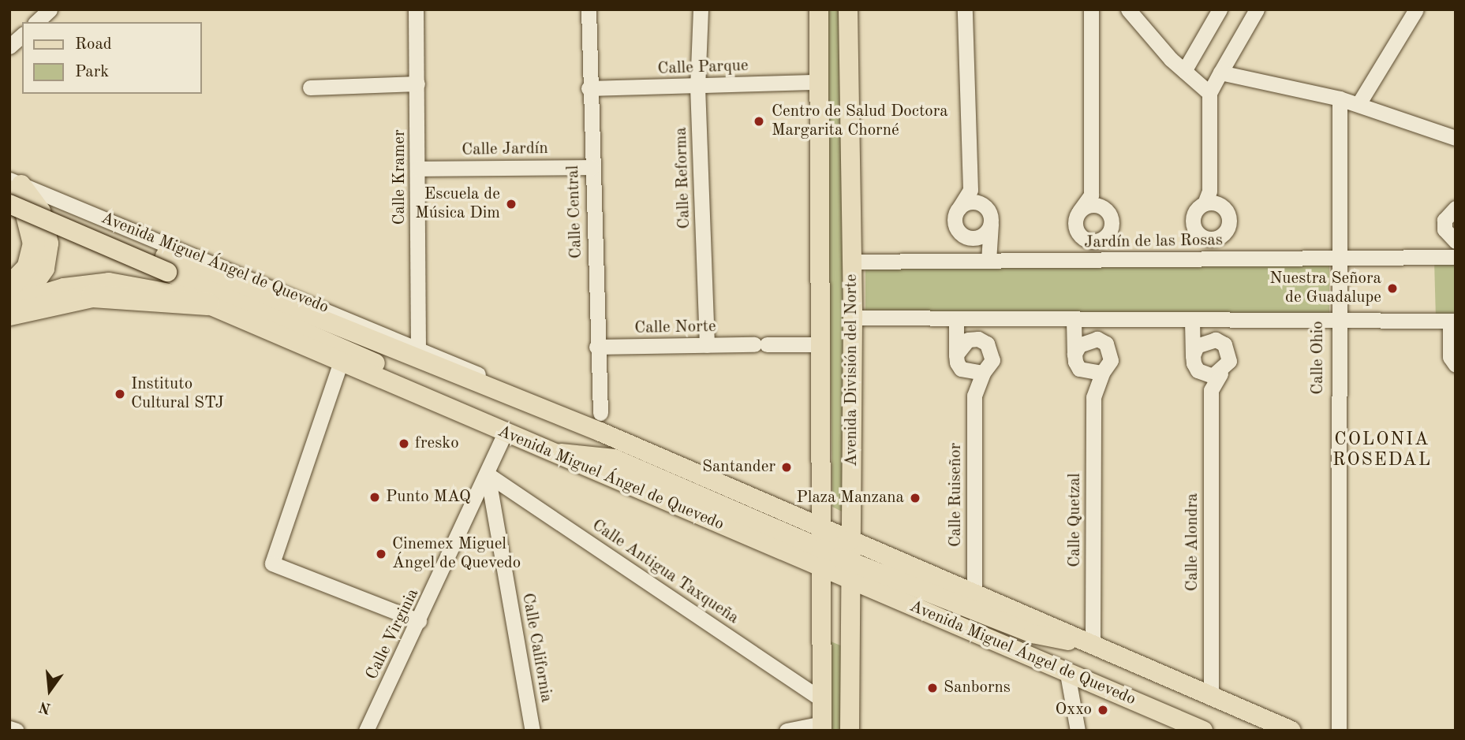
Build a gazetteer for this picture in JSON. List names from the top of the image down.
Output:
{
  "streets": {
    "main road": ["Avenida Miguel Ángel de Quevedo", "Avenida División del Norte"],
    "street": [
      "Calle Parque",
      "Calle Jardín",
      "Calle Kramer",
      "Calle Reforma",
      "Calle Central",
      "Jardín de las Rosas",
      "Calle Norte",
      "Calle Ohio",
      "Calle Ruiseñor",
      "Calle Quetzal",
      "Calle Alondra",
      "Calle Antigua Taxqueña",
      "Calle Virginia",
      "Calle California"
    ]
  },
  "crossings": [
    ["Calle Parque", "Calle Reforma"],
    ["Calle Parque", "Calle Central"],
    ["Calle Parque", "Avenida División del Norte"],
    ["Calle Jardín", "Calle Kramer"],
    ["Calle Jardín", "Calle Central"],
    ["Calle Kramer", "Avenida Miguel Ángel de Quevedo"],
    ["Calle Reforma", "Calle Norte"],
    ["Calle Central", "Calle Norte"],
    ["Jardín de las Rosas", "Calle Ohio"],
    ["Jardín de las Rosas", "Avenida División del Norte"],
    ["Avenida Miguel Ángel de Quevedo", "Avenida División del Norte"],
    ["Avenida Miguel Ángel de Quevedo", "Calle Ruiseñor"],
    ["Avenida Miguel Ángel de Quevedo", "Calle Quetzal"],
    ["Avenida Miguel Ángel de Quevedo", "Calle Alondra"],
    ["Avenida Miguel Ángel de Quevedo", "Calle Virginia"],
    ["Calle Norte", "Avenida División del Norte"],
    ["Avenida División del Norte", "Calle Antigua Taxqueña"],
    ["Calle Antigua Taxqueña", "Calle Virginia"],
    ["Calle Antigua Taxqueña", "Calle California"],
    ["Calle Virginia", "Calle California"]
  ],
  "districts": ["COLONIA ROSEDAL"],
  "places": [
    "Centro de Salud Doctora Margarita Chorné",
    "Escuela de Música Dim",
    "Nuestra Señora de Guadalupe",
    "Instituto Cultural STJ",
    "fresko",
    "Santander",
    "Punto MAQ",
    "Plaza Manzana",
    "Cinemex Miguel Ángel de Quevedo",
    "Sanborns",
    "Oxxo"
  ],
  "legend": ["Road", "Park"],
  "north": "bottom"
}
